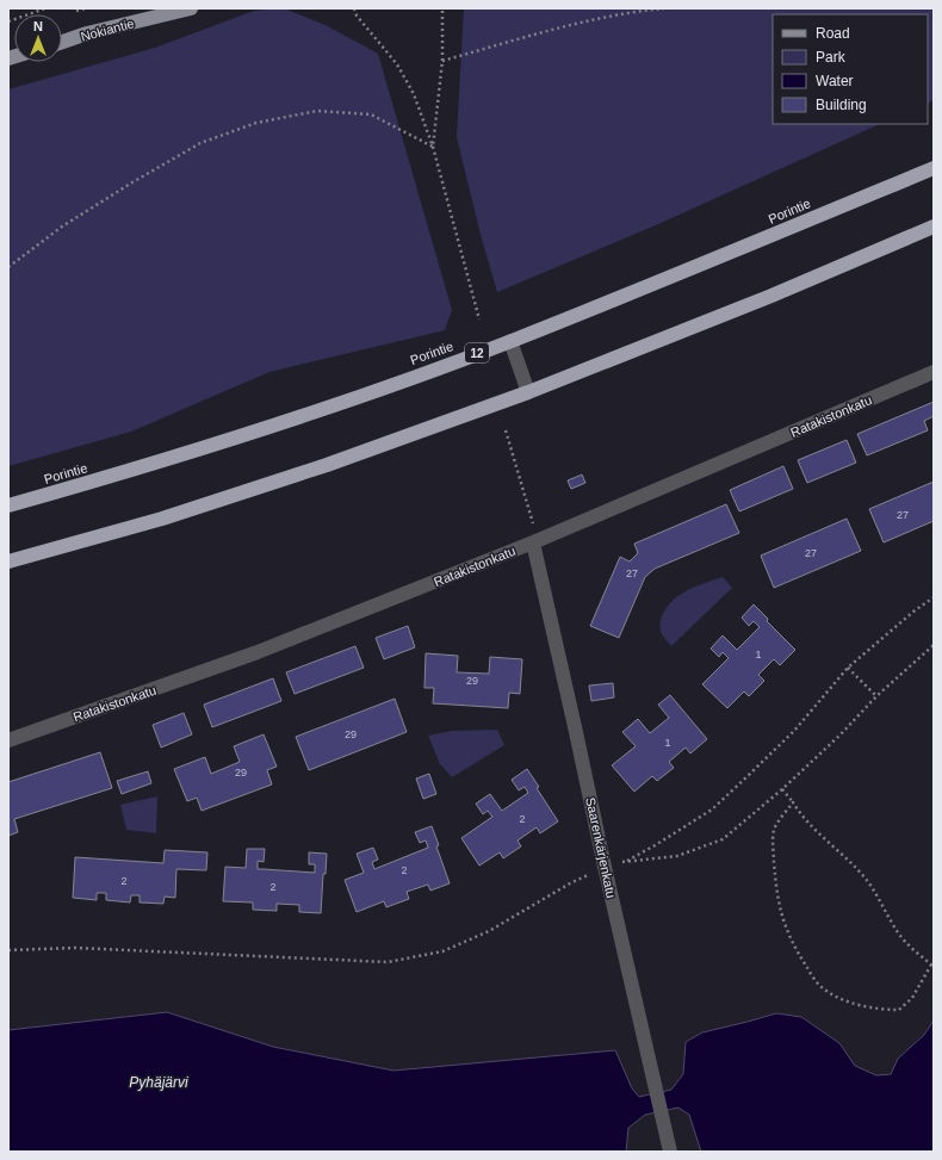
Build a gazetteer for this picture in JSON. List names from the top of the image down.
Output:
{
  "streets": {
    "highway": ["Porintie", "12"],
    "main road": ["Nokiantie"],
    "street": ["Ratakistonkatu", "Saarenkärjenkatu"]
  },
  "crossings": [
    ["Ratakistonkatu", "Saarenkärjenkatu"]
  ],
  "water": ["Pyhäjärvi"],
  "house_numbers": [
    "27",
    "27",
    "27",
    "1",
    "29",
    "29",
    "1",
    "29",
    "2",
    "2",
    "2",
    "2"
  ],
  "legend": [
    "Road",
    "Park",
    "Water",
    "Building"
  ],
  "north": "top"
}
